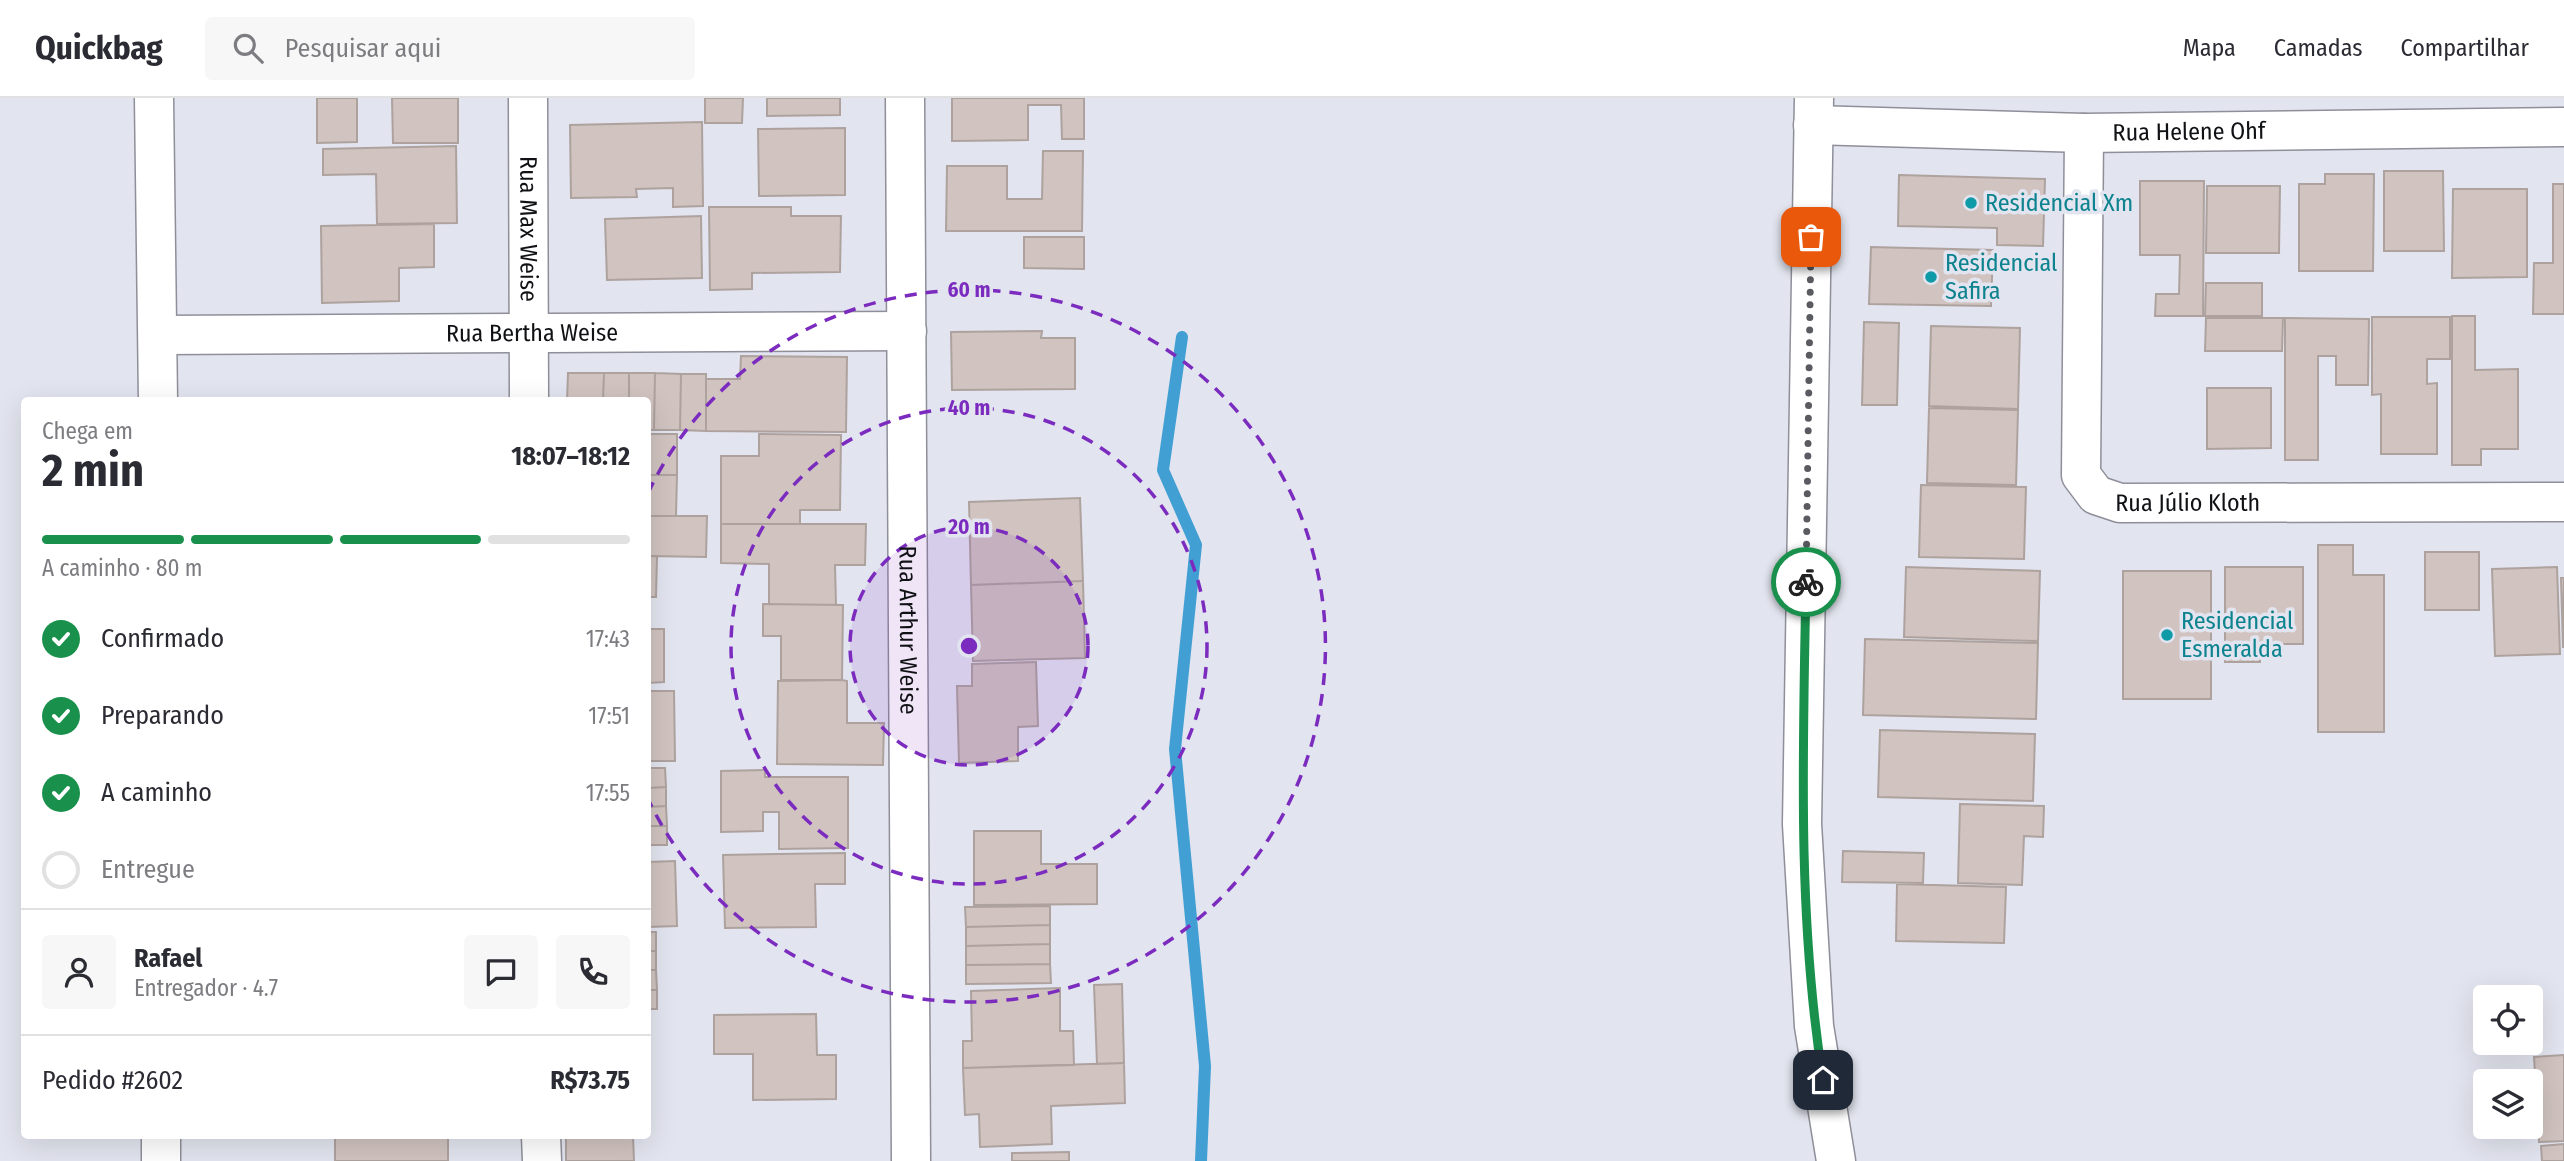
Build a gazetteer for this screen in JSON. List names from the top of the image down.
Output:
{
  "streets": {
    "street": [
      "Rua Helene Ohf",
      "Rua Max Weise",
      "Rua Bertha Weise",
      "Rua Júlio Kloth",
      "Rua Arthur Weise"
    ]
  },
  "crossings": [
    ["Rua Helene Ohf", "Rua Júlio Kloth"],
    ["Rua Max Weise", "Rua Bertha Weise"],
    ["Rua Bertha Weise", "Rua Arthur Weise"]
  ],
  "places": ["Residencial Xm", "Residencial Safira", "Residencial Esmeralda"],
  "page": {
    "header": "Quickbag",
    "search": "Pesquisar aqui",
    "nav": ["Mapa", "Camadas", "Compartilhar"],
    "heading": ["2 min", "Chega em", "18:07–18:12"],
    "panel": [
      "Rafael",
      "Entregador · 4.7",
      "Pedido #2602",
      "R$73.75"
    ],
    "bar": "A caminho · 80 m",
    "list": [
      ["Confirmado", "17:43"],
      ["Preparando", "17:51"],
      ["A caminho", "17:55"],
      "Entregue"
    ]
  },
  "rings": ["60 m", "40 m", "20 m"]
}
